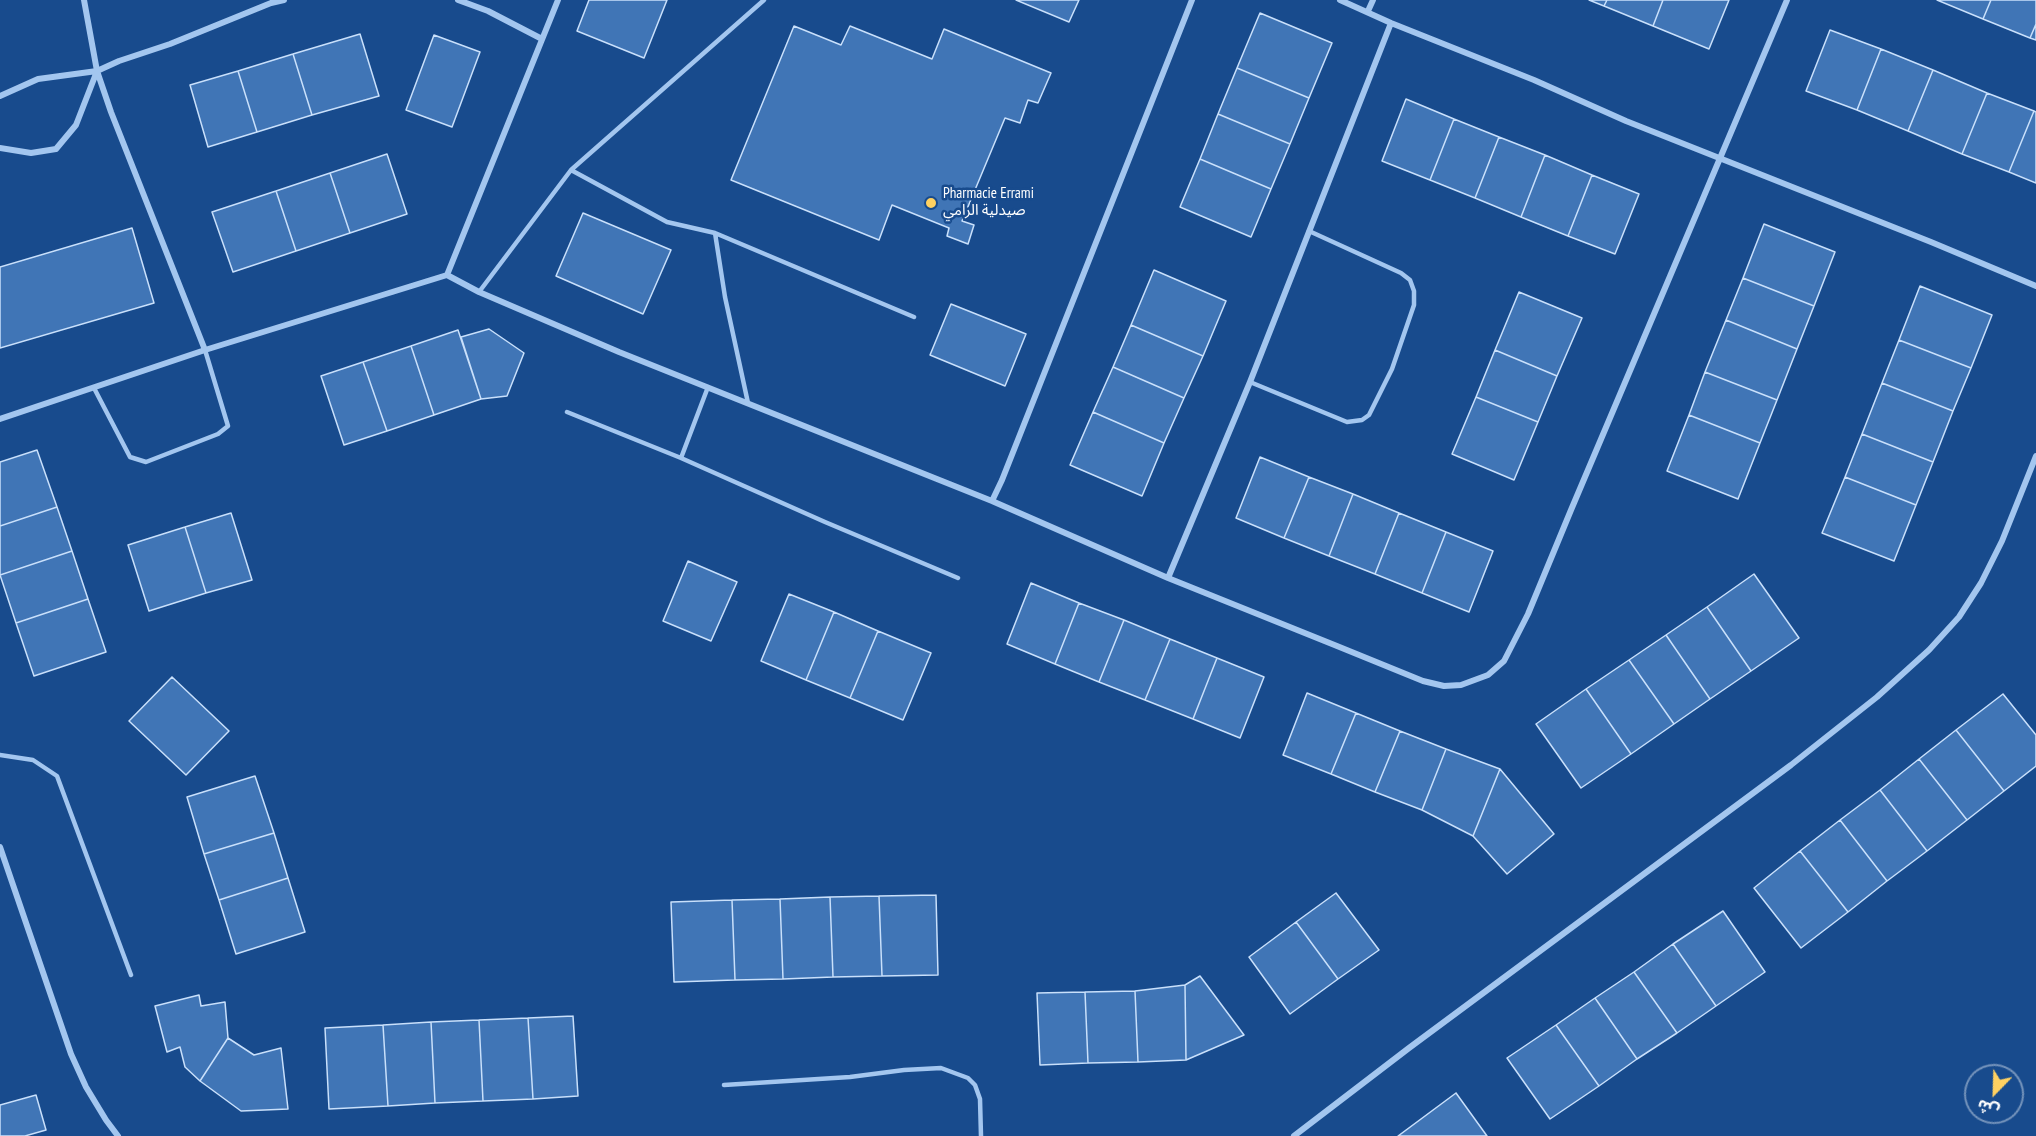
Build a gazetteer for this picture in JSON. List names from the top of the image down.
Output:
{
  "places": ["Pharmacie Errami صيدلية الرامي"],
  "north": "bottom left"
}
